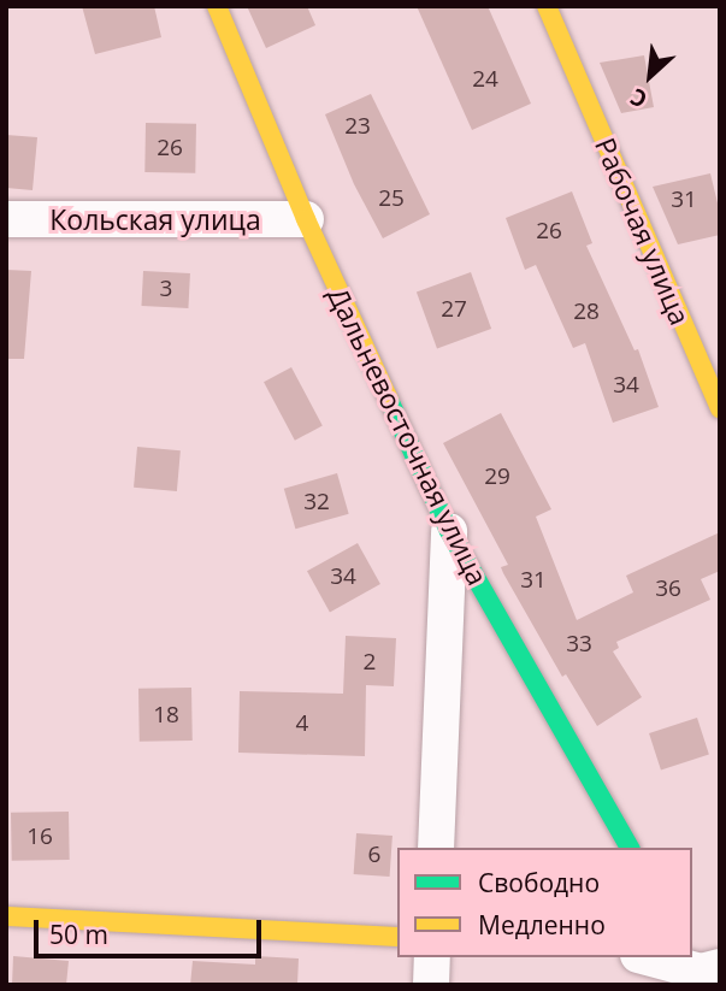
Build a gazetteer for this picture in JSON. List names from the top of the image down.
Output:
{
  "streets": {
    "street": ["Кольская улица", "Рабочая улица", "Дальневосточная улица"]
  },
  "crossings": [
    ["Кольская улица", "Дальневосточная улица"]
  ],
  "house_numbers": [
    "24",
    "23",
    "26",
    "25",
    "31",
    "26",
    "3",
    "27",
    "28",
    "34",
    "29",
    "32",
    "34",
    "31",
    "36",
    "33",
    "2",
    "18",
    "4",
    "16",
    "6"
  ],
  "legend": ["Свободно", "Медленно"],
  "scale_bar": "50 m",
  "north": "bottom left"
}
